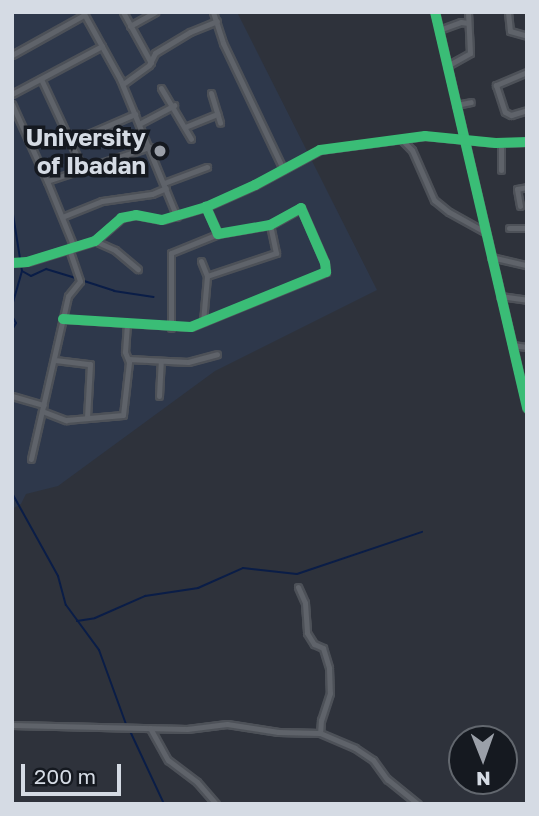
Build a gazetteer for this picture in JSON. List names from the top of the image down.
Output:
{
  "places": ["University of Ibadan"],
  "scale_bar": "200 m",
  "north": "bottom"
}
